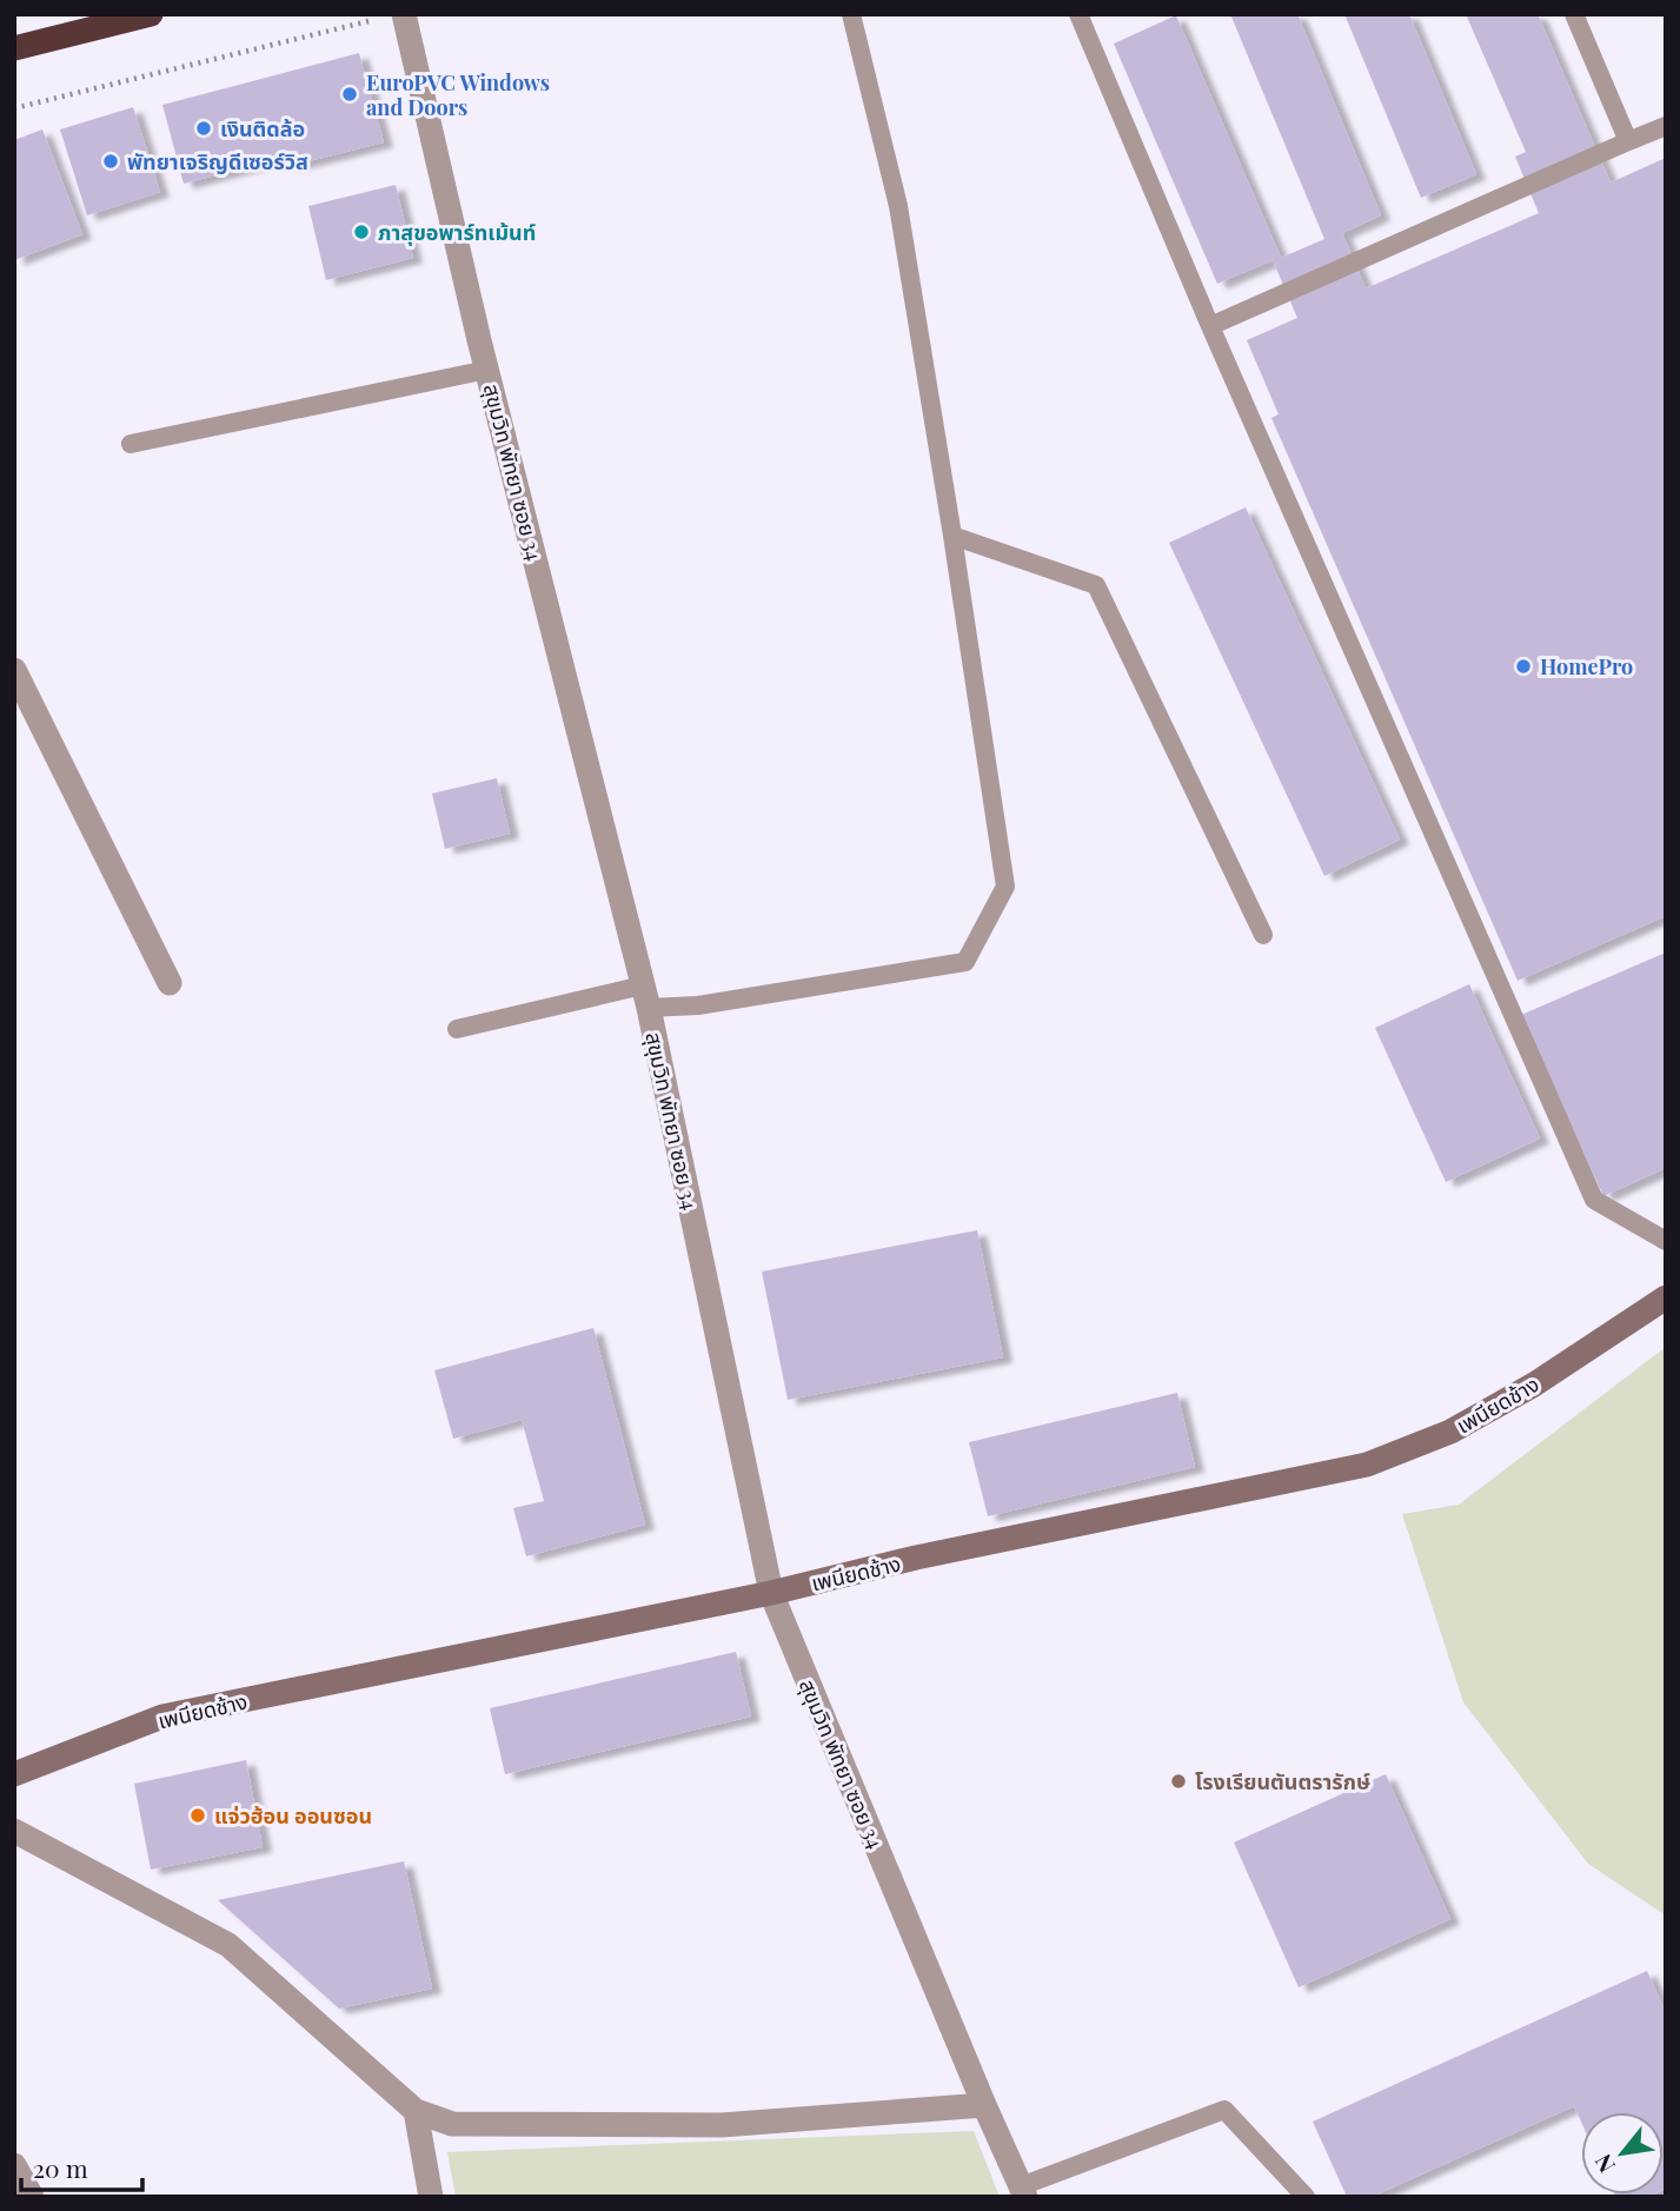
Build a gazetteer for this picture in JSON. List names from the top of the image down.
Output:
{
  "streets": {
    "street": ["สุขุมวิท พัทยา ซอย 34", "เพนียดช้าง"]
  },
  "crossings": [
    ["สุขุมวิท พัทยา ซอย 34", "เพนียดช้าง"]
  ],
  "places": [
    "EuroPVC Windows and Doors",
    "เงินติดล้อ",
    "พัทยาเจริญดีเซอร์วิส",
    "ภาสุขอพาร์ทเม้นท์",
    "HomePro",
    "โรงเรียนตันตรารักษ์",
    "แจ่วฮ้อน ออนซอน"
  ],
  "scale_bar": "20 m",
  "north": "bottom left"
}
